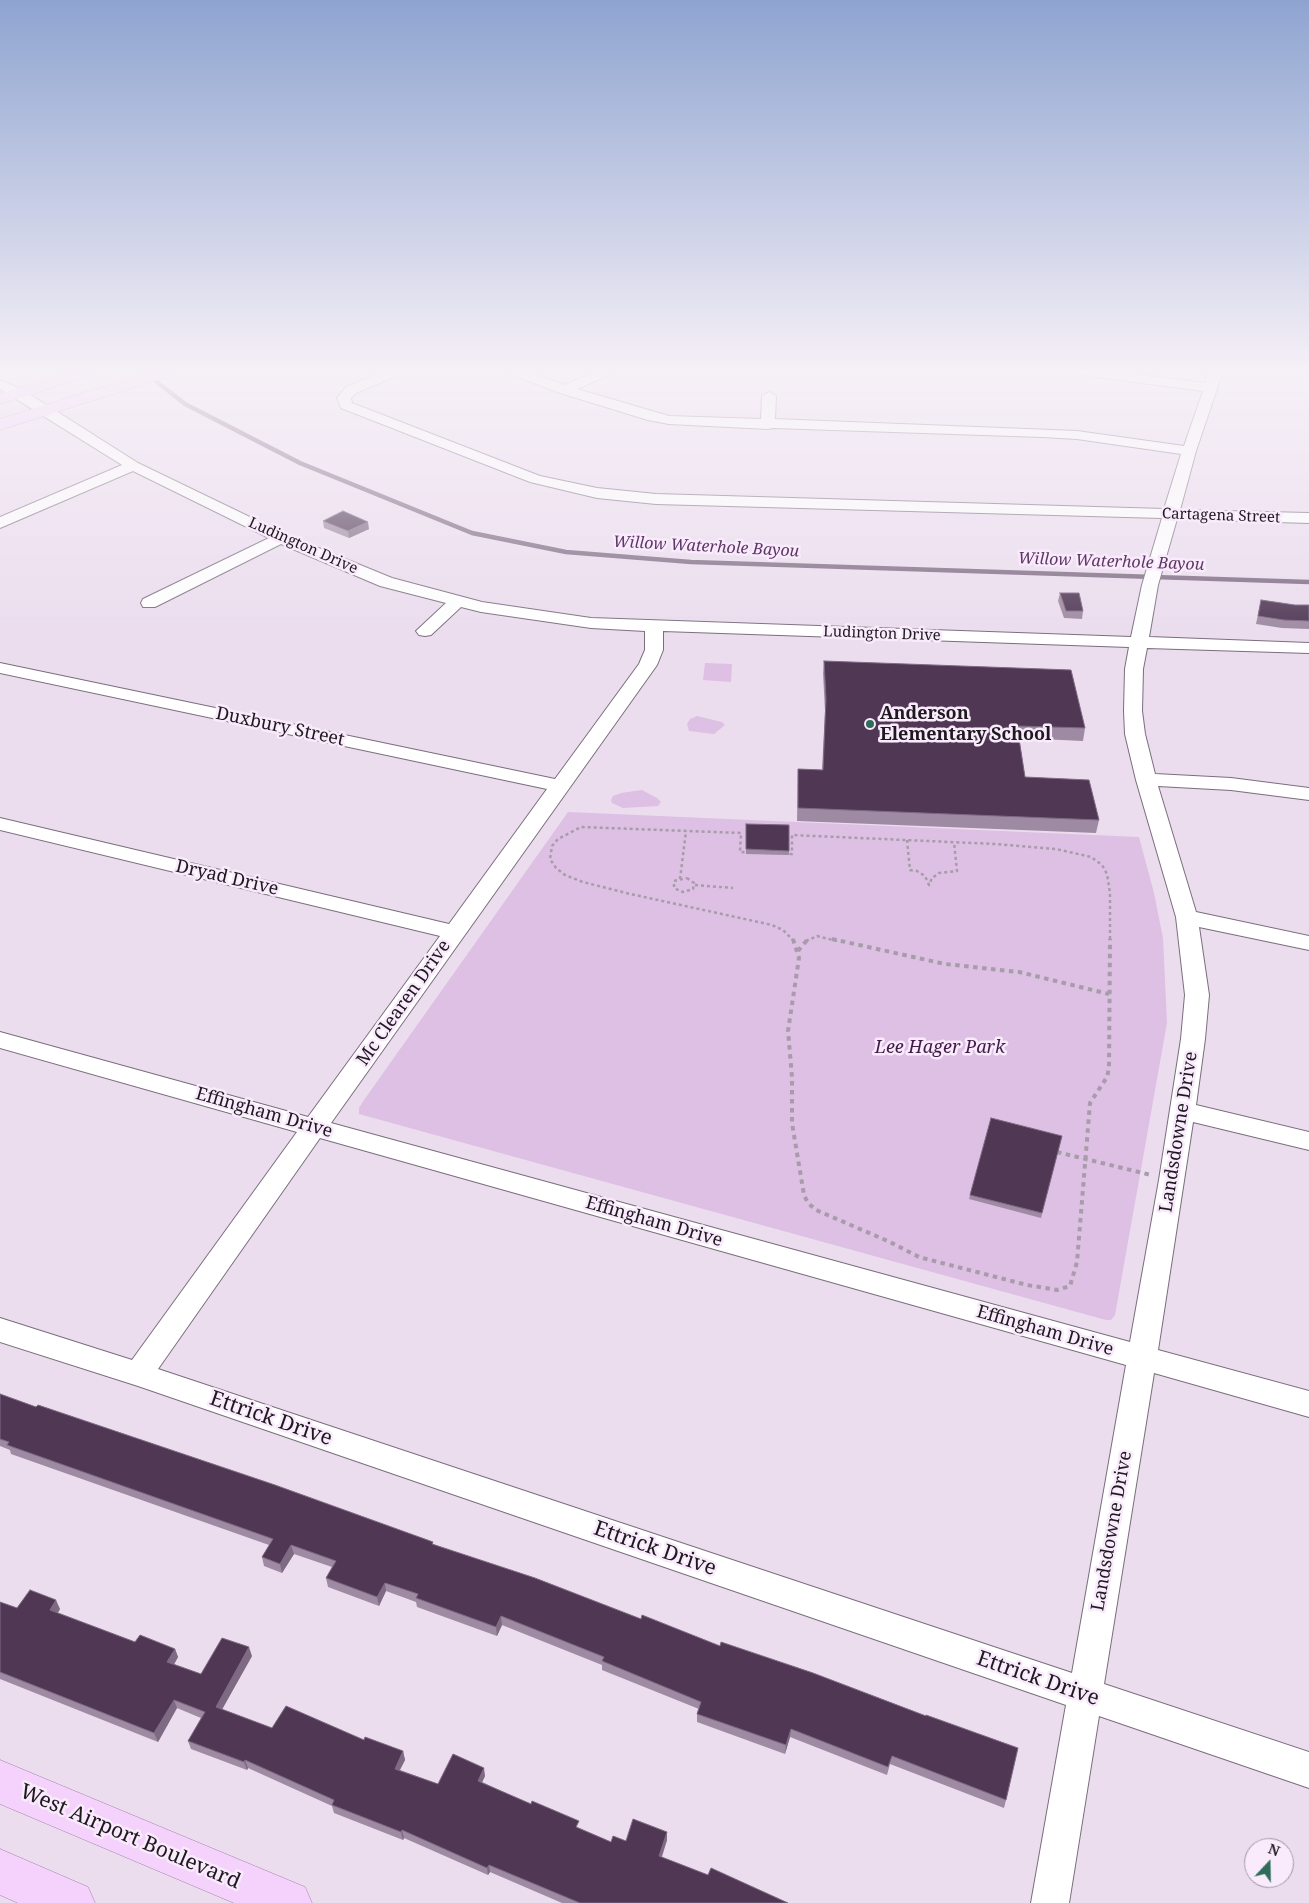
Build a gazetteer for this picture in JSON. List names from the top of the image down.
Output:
{
  "streets": {
    "main road": ["West Airport Boulevard"],
    "street": [
      "Cartagena Street",
      "Ludington Drive",
      "Duxbury Street",
      "Dryad Drive",
      "Mc Clearen Drive",
      "Effingham Drive",
      "Landsdowne Drive",
      "Ettrick Drive"
    ]
  },
  "crossings": [
    ["Cartagena Street", "Landsdowne Drive"],
    ["Ludington Drive", "Mc Clearen Drive"],
    ["Ludington Drive", "Landsdowne Drive"],
    ["Duxbury Street", "Mc Clearen Drive"],
    ["Dryad Drive", "Mc Clearen Drive"],
    ["Mc Clearen Drive", "Effingham Drive"],
    ["Mc Clearen Drive", "Ettrick Drive"],
    ["Effingham Drive", "Landsdowne Drive"],
    ["Landsdowne Drive", "Ettrick Drive"]
  ],
  "water": ["Willow Waterhole Bayou"],
  "parks": ["Lee Hager Park"],
  "places": ["Anderson Elementary School"],
  "north": "top"
}
